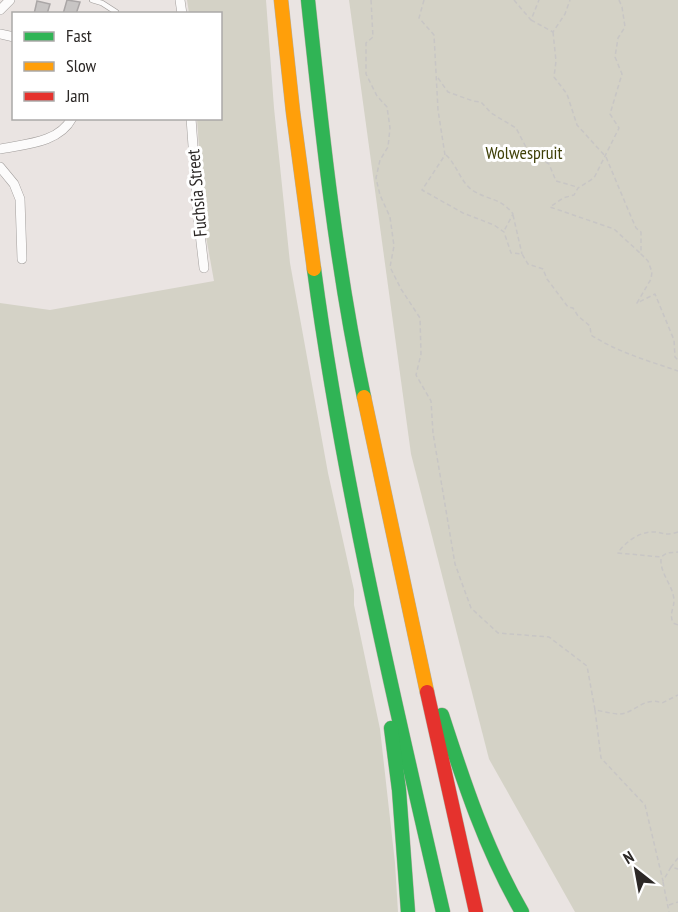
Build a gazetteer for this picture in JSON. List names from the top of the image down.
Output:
{
  "streets": {
    "street": ["Fuchsia Street"]
  },
  "parks": ["Wolwespruit"],
  "legend": ["Fast", "Slow", "Jam"],
  "north": "top left"
}
